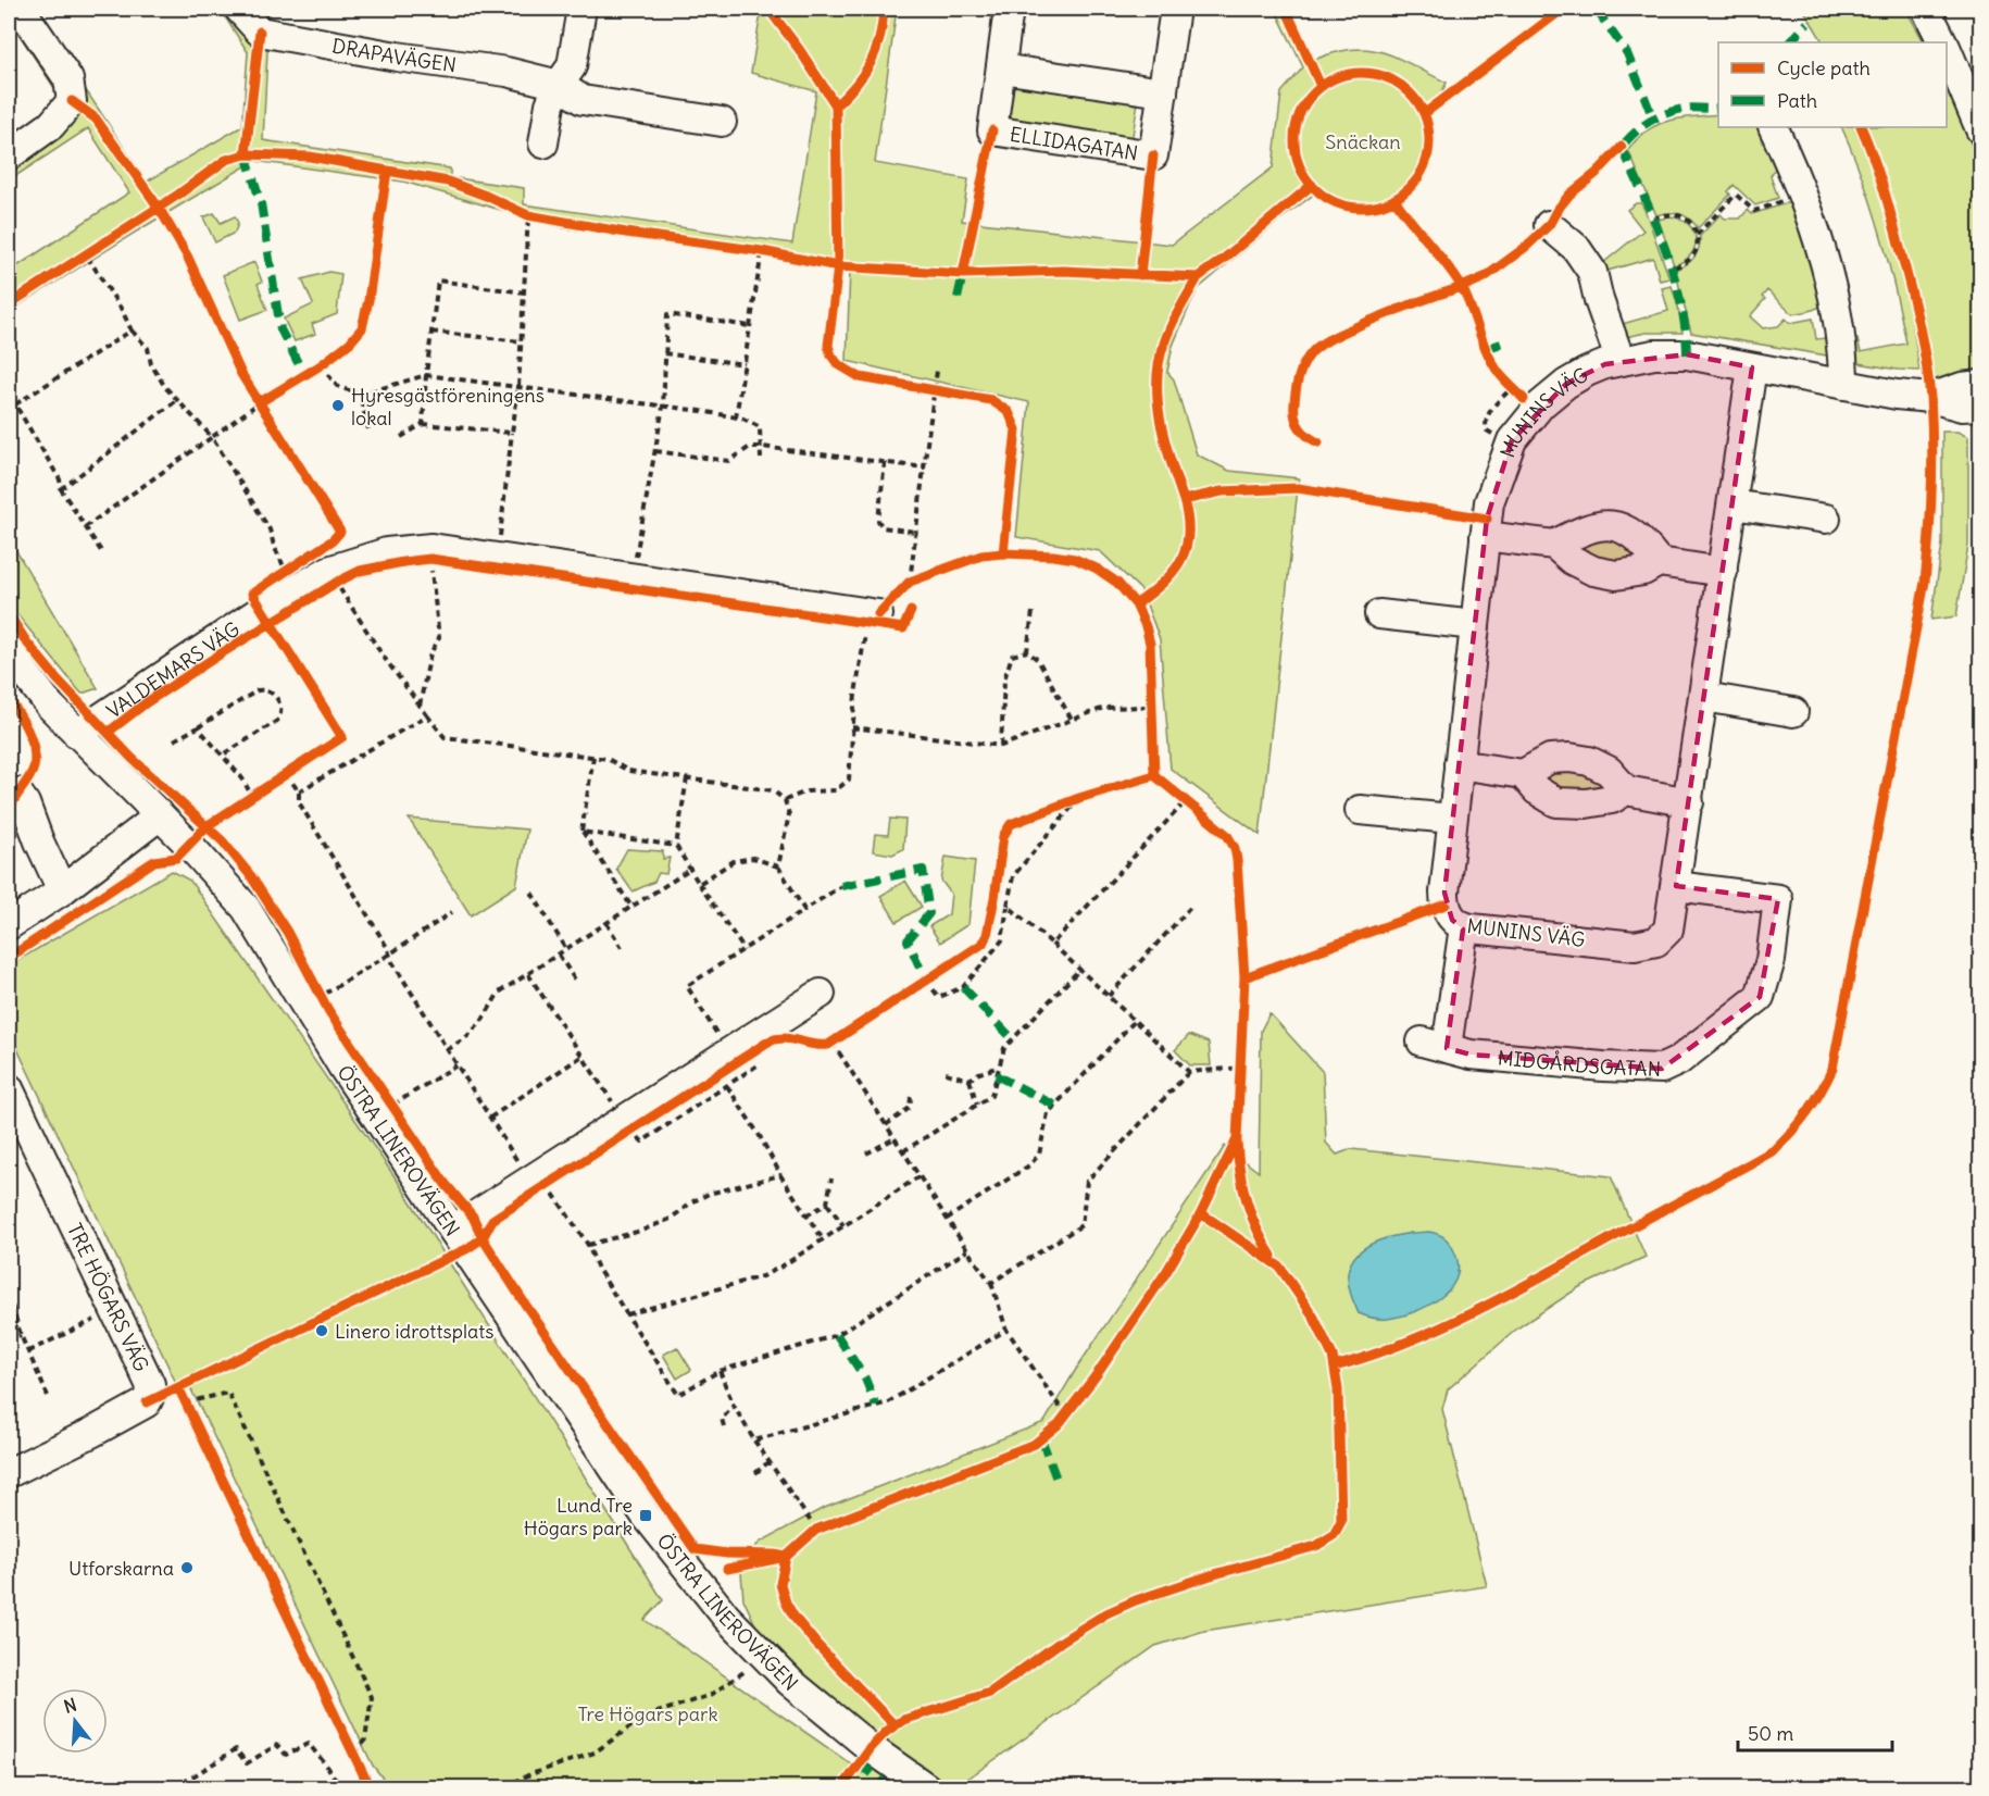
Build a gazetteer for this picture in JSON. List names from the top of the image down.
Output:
{
  "streets": {
    "street": [
      "DRAPAVÄGEN",
      "ELLIDAGATAN",
      "MUNINS VÄG",
      "VALDEMARS VÄG",
      "MIDGÅRDSGATAN",
      "ÖSTRA LINEROVÄGEN",
      "TRE HÖGARS VÄG"
    ]
  },
  "crossings": [
    ["MUNINS VÄG", "MIDGÅRDSGATAN"],
    ["VALDEMARS VÄG", "ÖSTRA LINEROVÄGEN"]
  ],
  "parks": ["Snäckan", "Tre Högars park"],
  "places": {
    "other": ["Hyresgästföreningens lokal", "Linero idrottsplats", "Utforskarna"],
    "transit": ["Lund Tre Högars park"]
  },
  "legend": ["Cycle path", "Path"],
  "scale_bar": "50 m",
  "north": "top"
}
